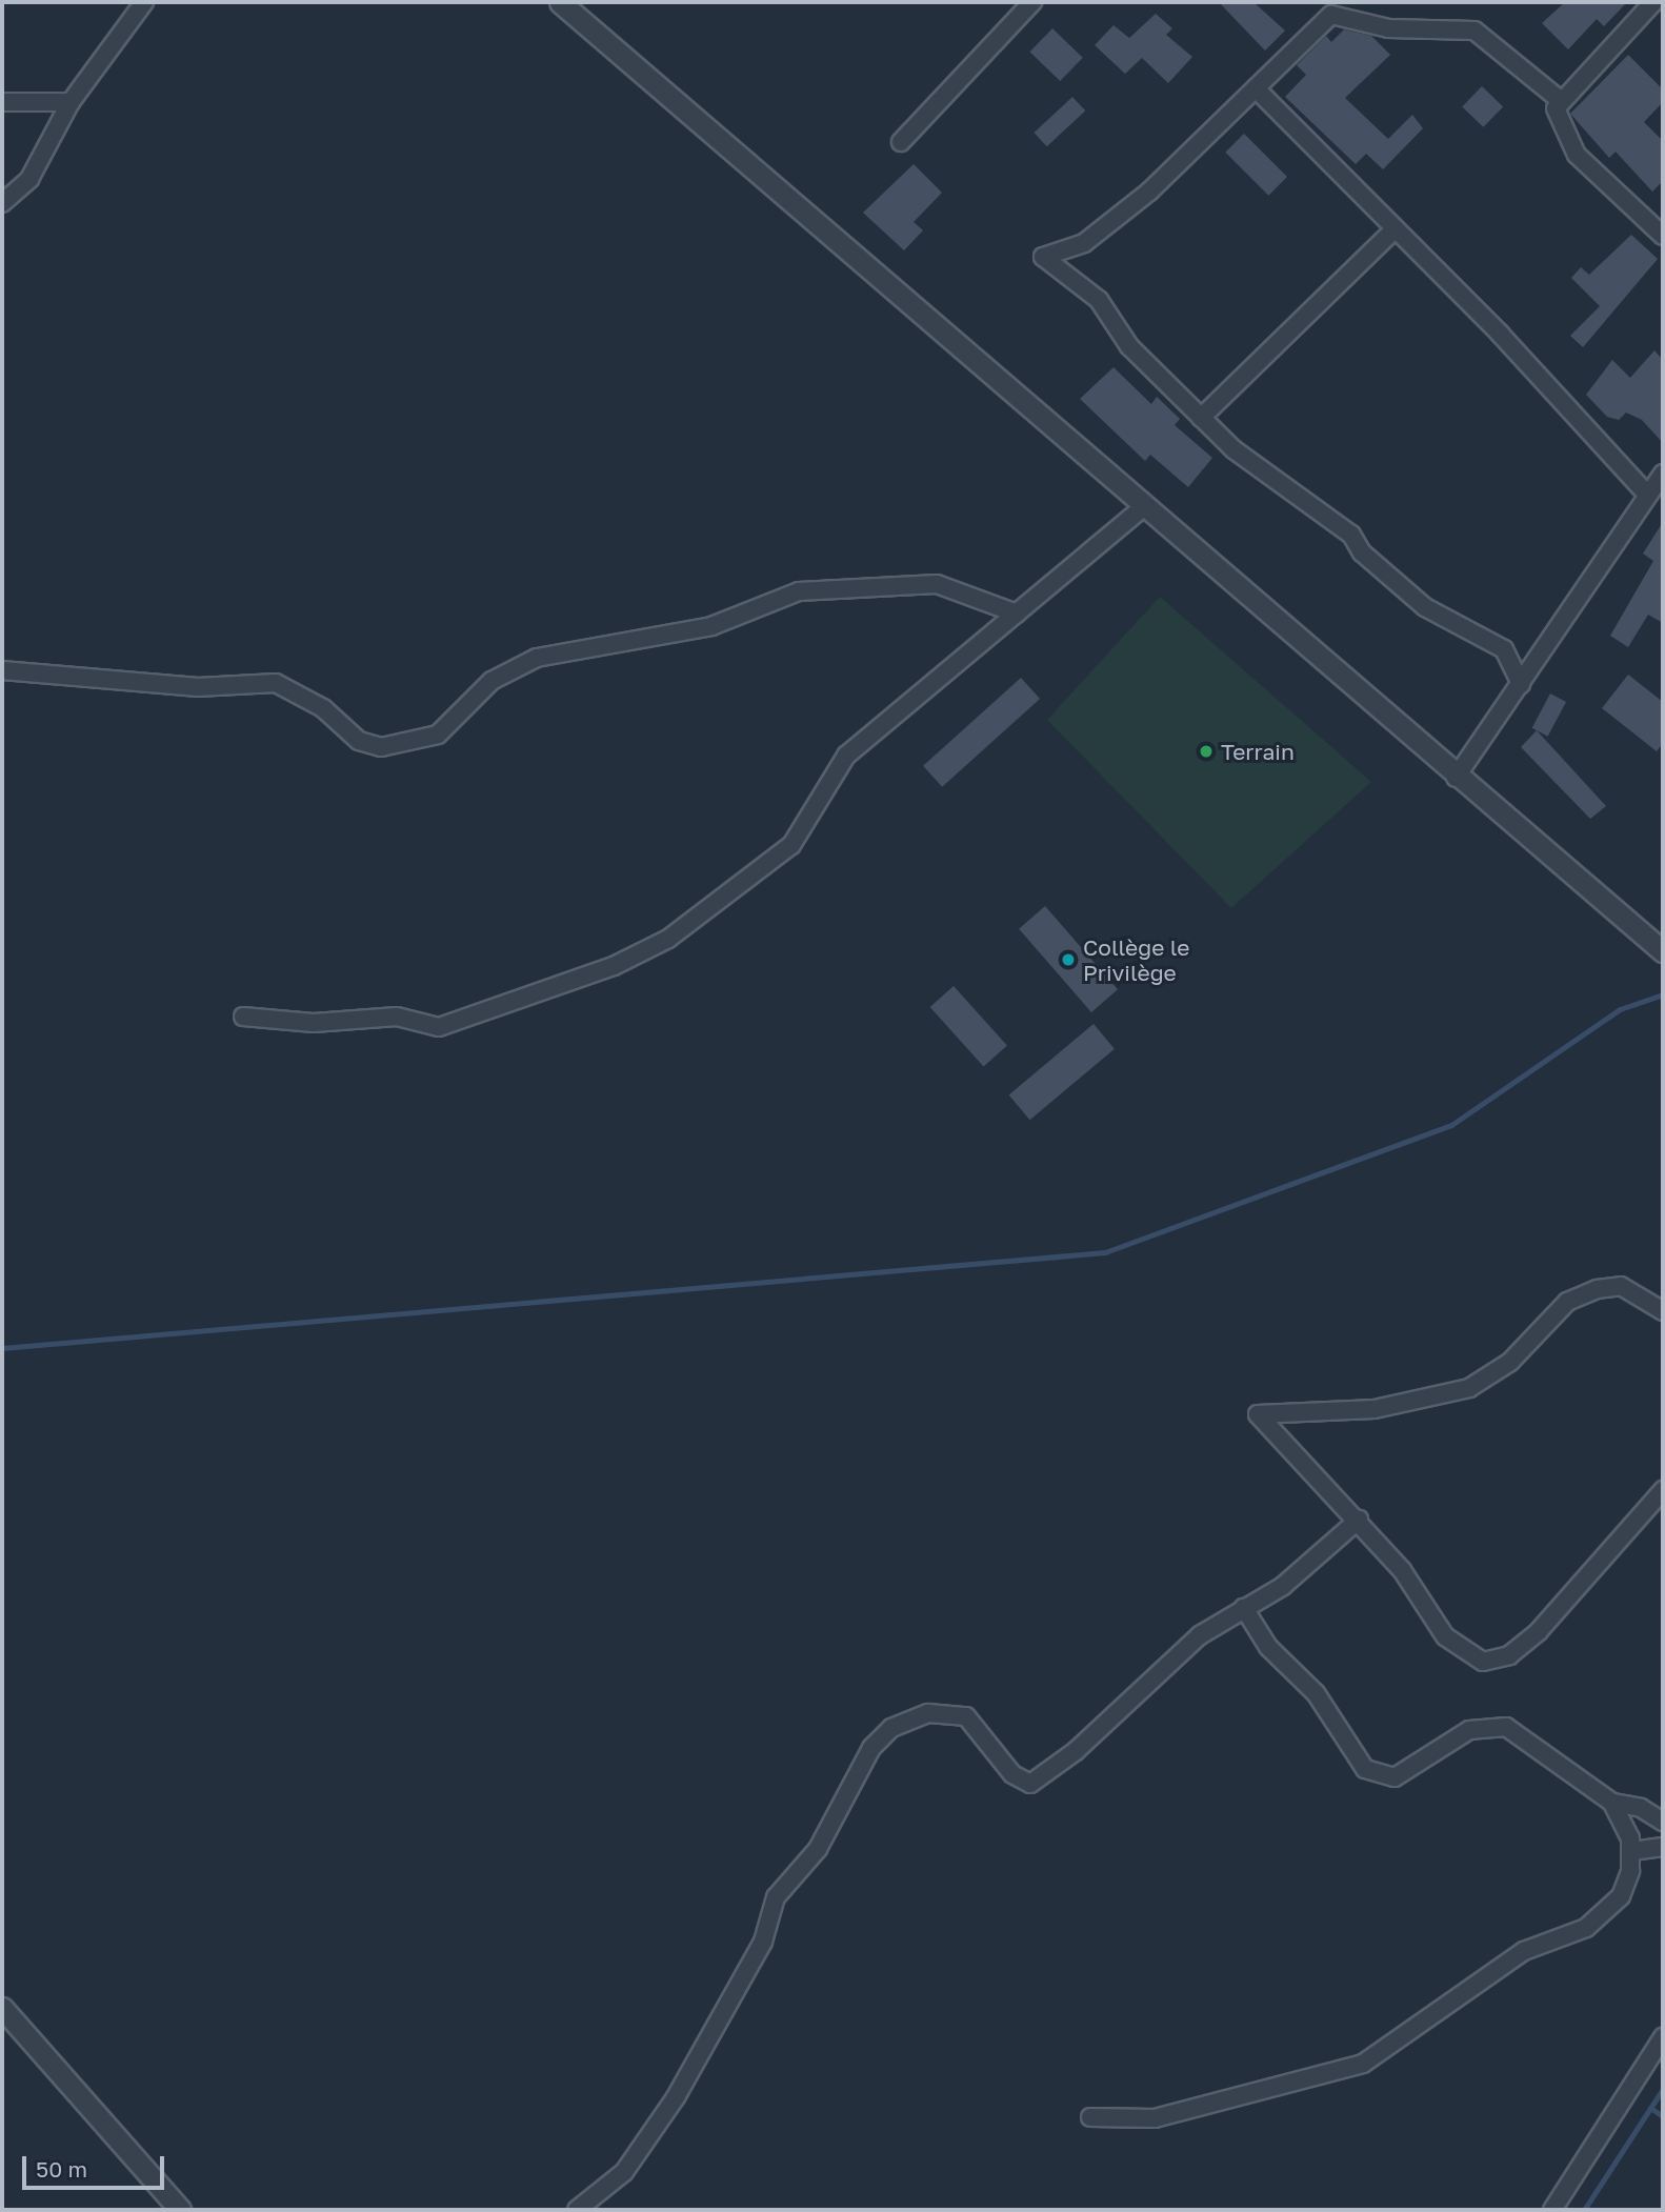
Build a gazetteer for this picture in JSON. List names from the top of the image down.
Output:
{
  "places": ["Terrain", "Collège le Privilège"],
  "scale_bar": "50 m"
}
